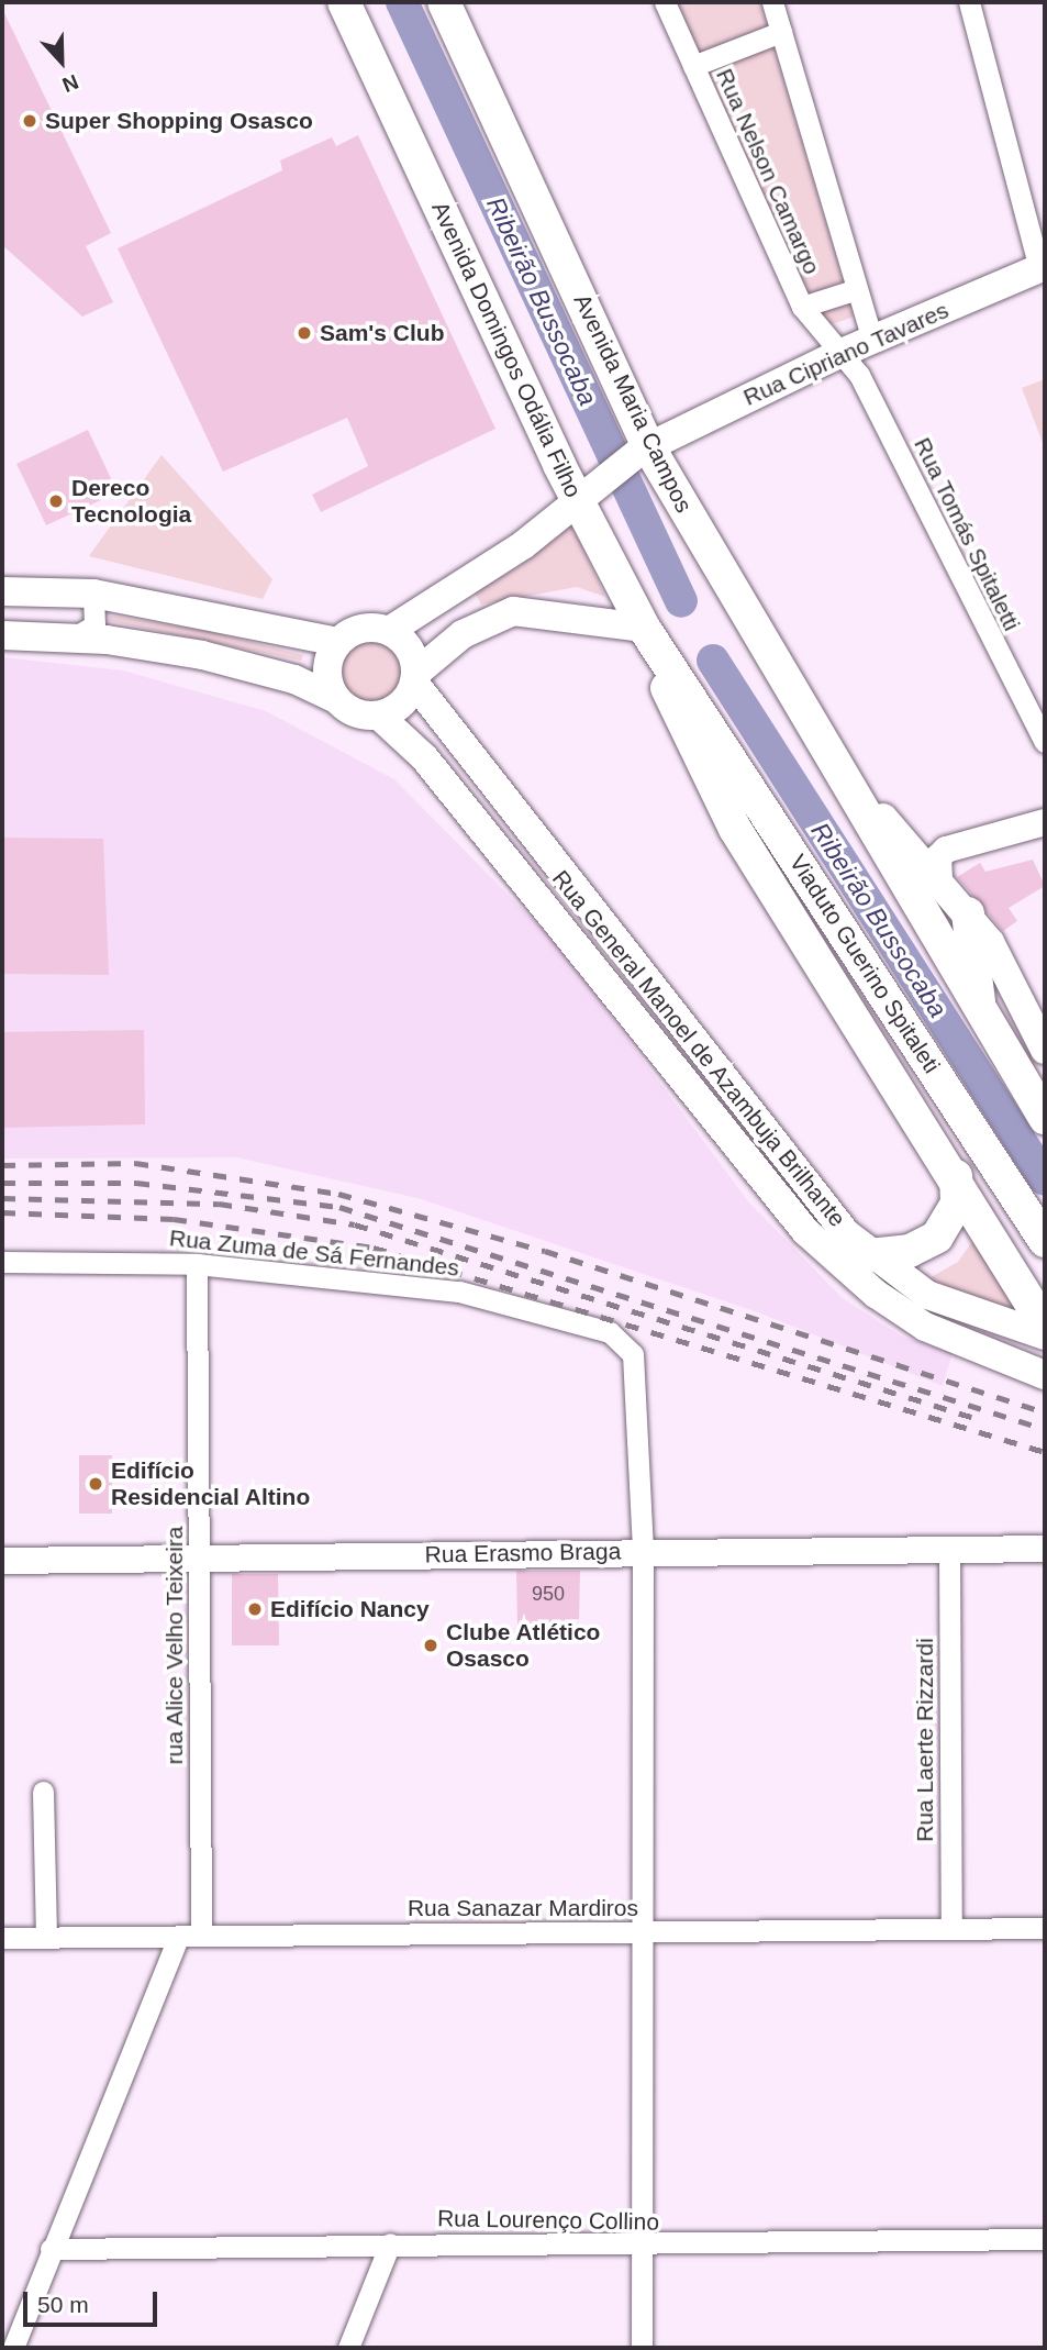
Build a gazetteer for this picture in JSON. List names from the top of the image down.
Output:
{
  "streets": {
    "main road": [
      "Avenida Domingos Odália Filho",
      "Rua Cipriano Tavares",
      "Avenida Maria Campos",
      "Viaduto Guerino Spitaleti",
      "Rua General Manoel de Azambuja Brilhante"
    ],
    "street": [
      "Rua Nelson Camargo",
      "Rua Tomás Spitaletti",
      "Rua Zuma de Sá Fernandes",
      "Rua Erasmo Braga",
      "rua Alice Velho Teixeira",
      "Rua Laerte Rizzardi",
      "Rua Sanazar Mardiros",
      "Rua Lourenço Collino"
    ]
  },
  "crossings": [
    ["Rua Nelson Camargo", "Rua Cipriano Tavares"],
    ["Rua Nelson Camargo", "Rua Tomás Spitaletti"],
    ["Avenida Domingos Odália Filho", "Rua Cipriano Tavares"],
    ["Avenida Domingos Odália Filho", "Viaduto Guerino Spitaleti"],
    ["Rua Cipriano Tavares", "Avenida Maria Campos"],
    ["Rua Cipriano Tavares", "Rua Tomás Spitaletti"],
    ["Rua Cipriano Tavares", "Rua General Manoel de Azambuja Brilhante"],
    ["Rua Zuma de Sá Fernandes", "Rua Erasmo Braga"],
    ["Rua Zuma de Sá Fernandes", "rua Alice Velho Teixeira"],
    ["Rua Erasmo Braga", "rua Alice Velho Teixeira"],
    ["Rua Erasmo Braga", "Rua Laerte Rizzardi"],
    ["rua Alice Velho Teixeira", "Rua Sanazar Mardiros"],
    ["Rua Laerte Rizzardi", "Rua Sanazar Mardiros"]
  ],
  "water": ["Ribeirão Bussocaba"],
  "places": [
    "Super Shopping Osasco",
    "Sam's Club",
    "Dereco Tecnologia",
    "Edifício Residencial Altino",
    "Edifício Nancy",
    "Clube Atlético Osasco"
  ],
  "house_numbers": ["950"],
  "scale_bar": "50 m",
  "north": "bottom"
}
